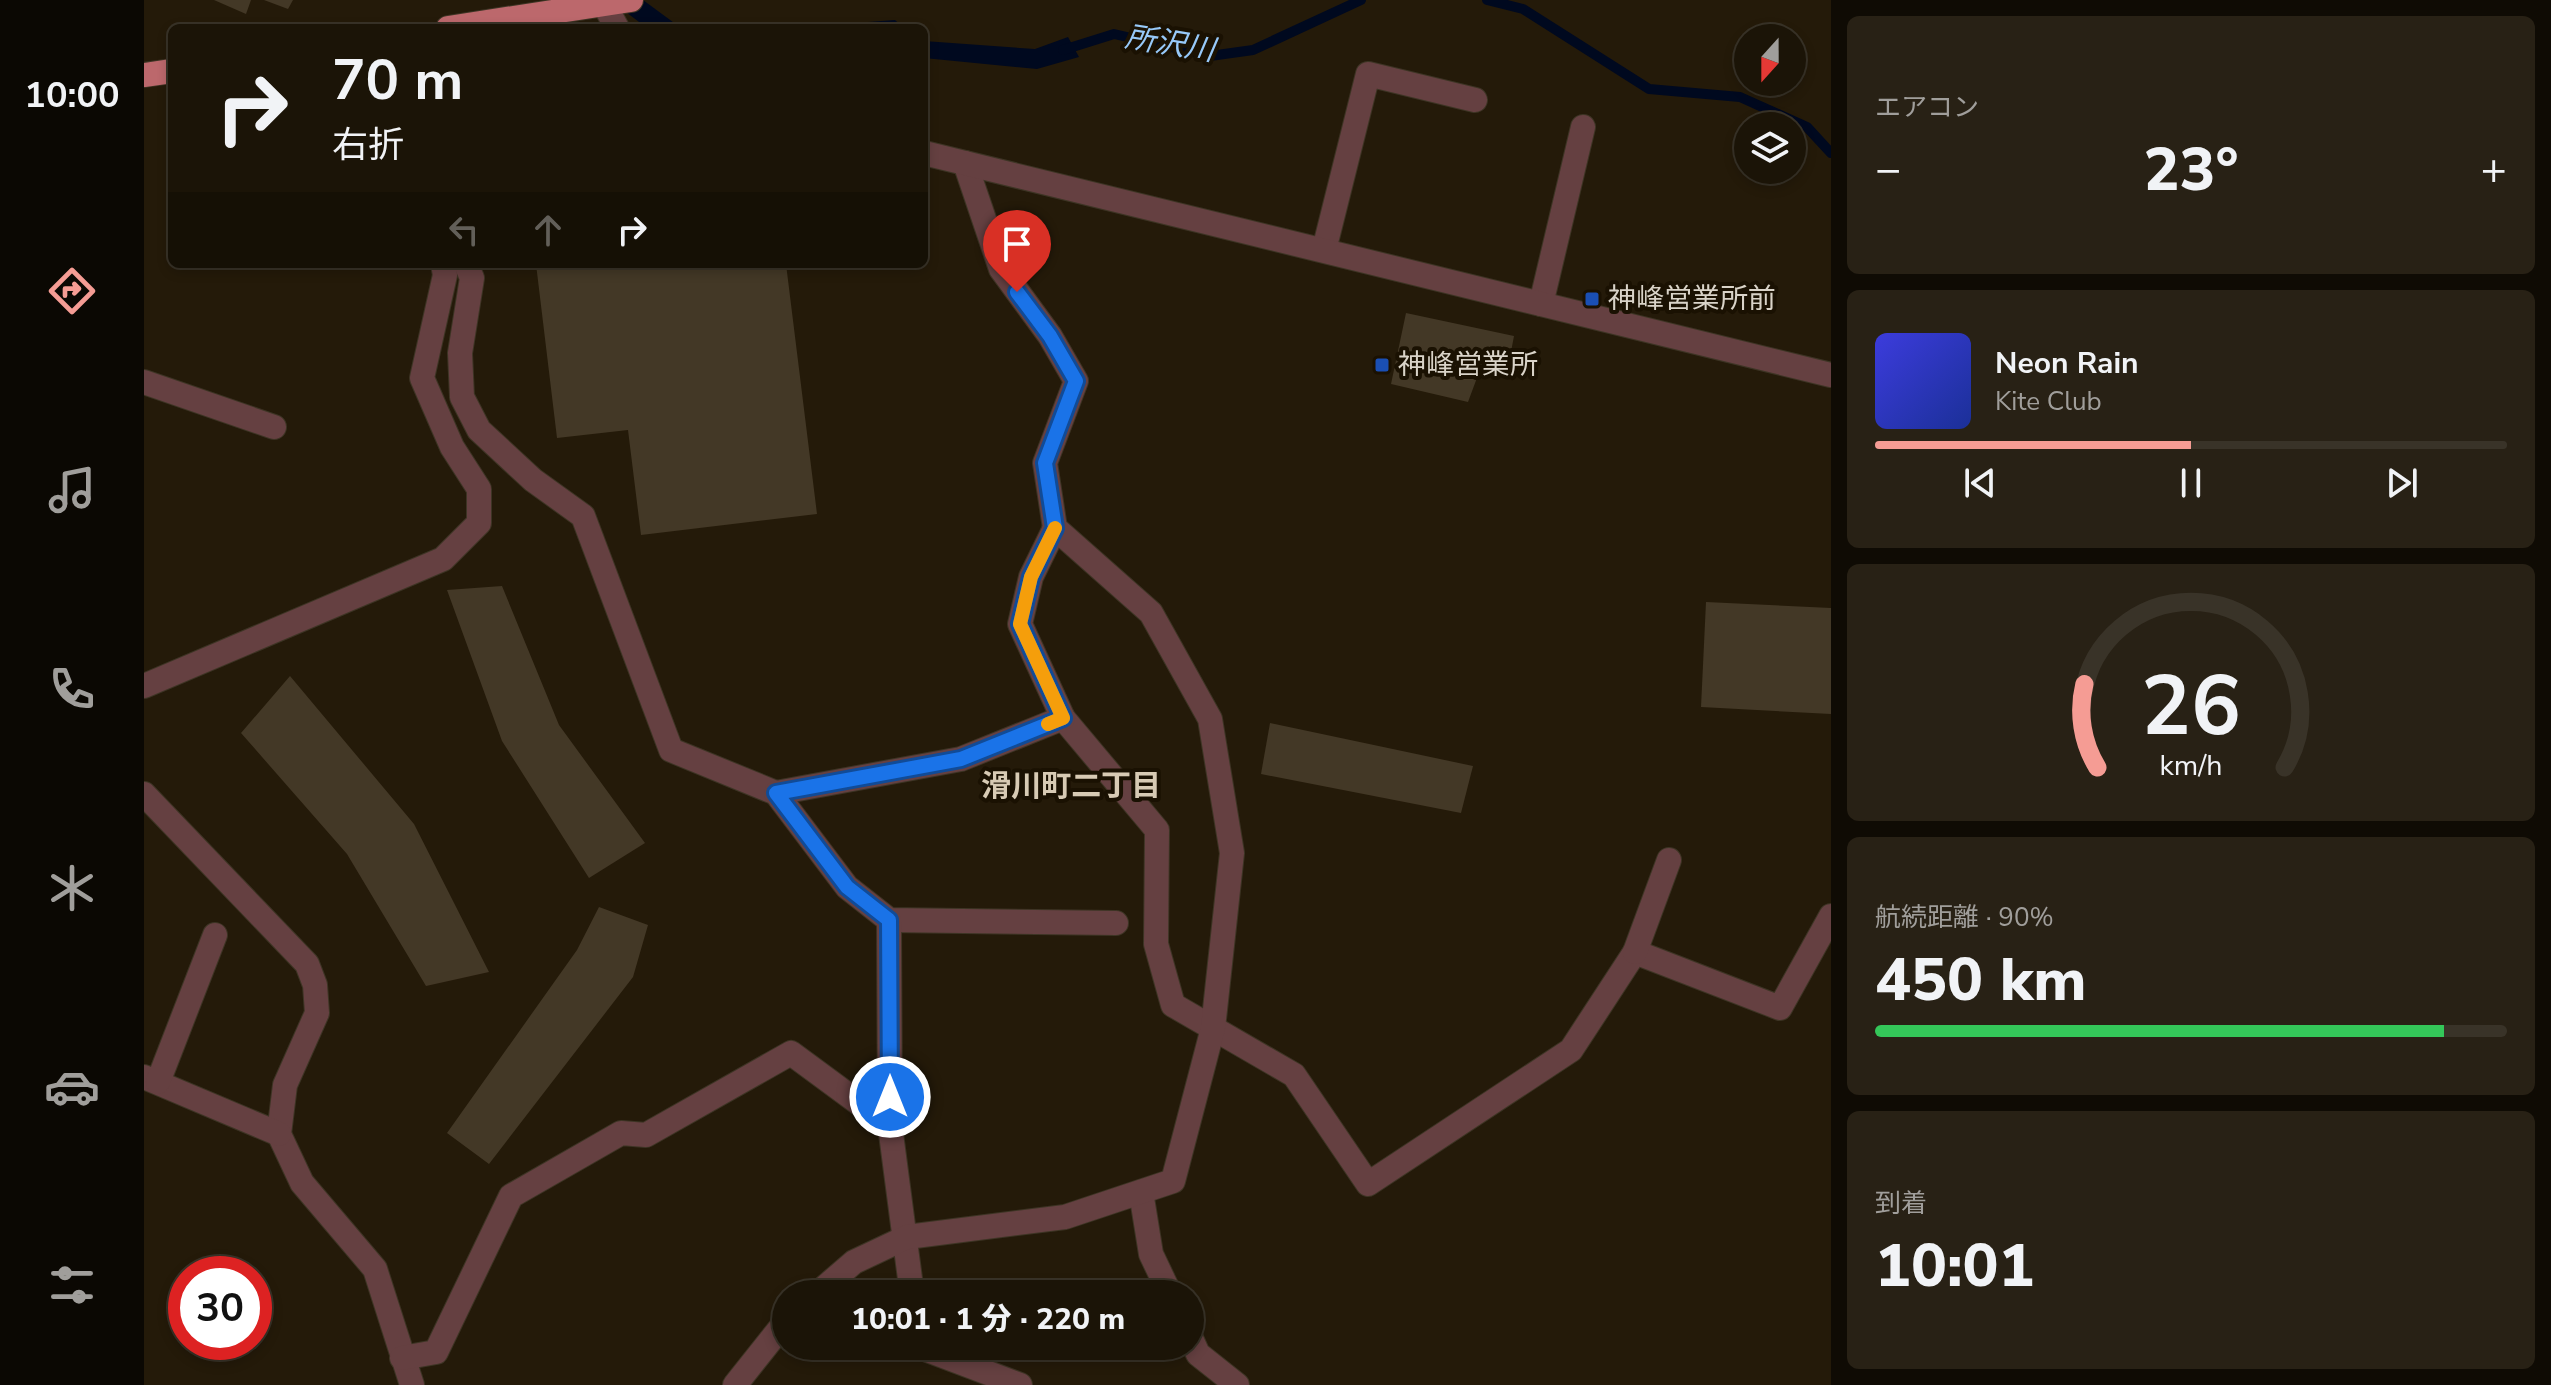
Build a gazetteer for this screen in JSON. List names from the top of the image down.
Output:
{
  "districts": ["滑川町二丁目"],
  "water": ["所沢川"],
  "places": {
    "transit": ["神峰営業所前", "神峰営業所"]
  },
  "north": "bottom",
  "page": {
    "tabs": "10:00",
    "tile": [
      "エアコン",
      ["航続距離 · 90%", "450 km"],
      ["到着", "10:01"]
    ],
    "turn": ["70 m", "右折"],
    "heat": ["−", "23°", "+"],
    "song": ["Neon Rain", "Kite Club"],
    "limit": "30",
    "trip": "10:01 · 1 分 · 220 m",
    "gauge": ["26", "km/h"]
  }
}
